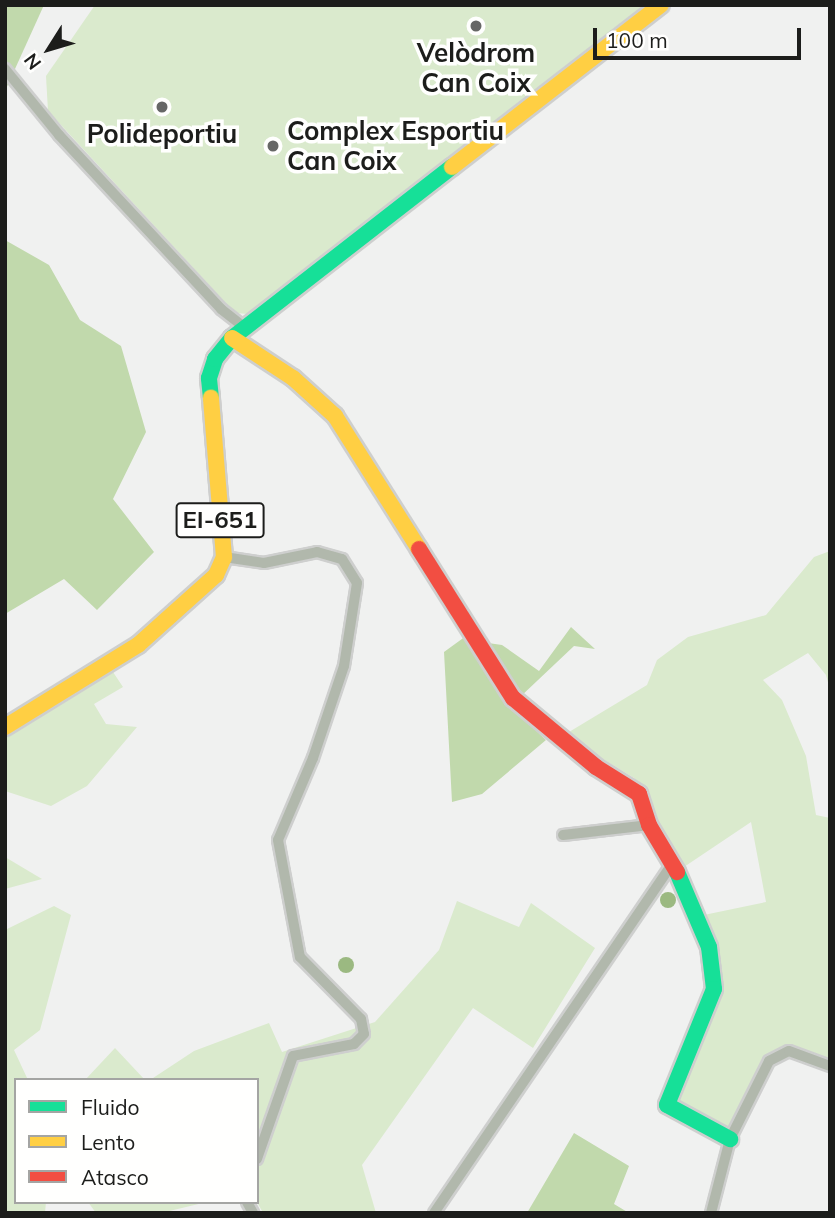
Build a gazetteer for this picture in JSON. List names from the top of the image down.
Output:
{
  "streets": {
    "main road": ["EI-651"]
  },
  "places": ["Velòdrom Can Coix", "Polideportiu", "Complex Esportiu Can Coix"],
  "legend": ["Fluido", "Lento", "Atasco"],
  "scale_bar": "100 m",
  "north": "bottom left"
}
